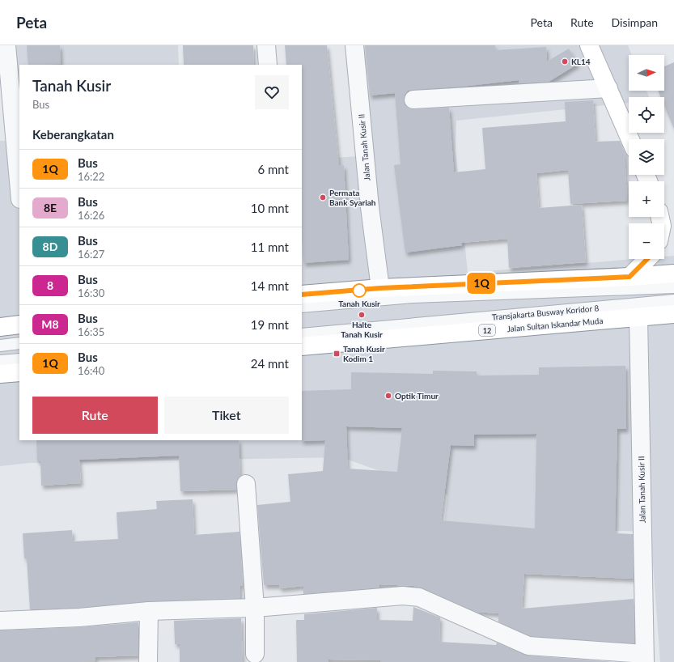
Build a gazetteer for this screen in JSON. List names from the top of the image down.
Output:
{
  "streets": {
    "main road": ["Jalan Sultan Iskandar Muda", "12"],
    "street": ["Jalan Tanah Kusir II"],
    "lane": ["Transjakarta Busway Koridor 8"]
  },
  "crossings": [
    ["Jalan Tanah Kusir II", "Jalan Sultan Iskandar Muda"]
  ],
  "places": {
    "other": [
      "KL14",
      "Permata Bank Syariah",
      "Tanah Kusir",
      "Halte Tanah Kusir",
      "Optik Timur"
    ],
    "transit": ["Tanah Kusir Kodim 1"]
  },
  "lines": ["bus line 1Q"],
  "north": "right",
  "page": {
    "header": "Peta",
    "nav": ["Peta", "Rute", "Disimpan"],
    "on_map": "1Q",
    "map_buttons": ["+", "−"],
    "heading": [
      ["Tanah Kusir", "Bus"],
      "Keberangkatan"
    ],
    "list": [
      {
        "mark": "1Q",
        "name": "Bus",
        "note": "16:22",
        "value": "6 mnt"
      },
      {
        "mark": "8E",
        "name": "Bus",
        "note": "16:26",
        "value": "10 mnt"
      },
      {
        "mark": "8D",
        "name": "Bus",
        "note": "16:27",
        "value": "11 mnt"
      },
      {
        "mark": "8",
        "name": "Bus",
        "note": "16:30",
        "value": "14 mnt"
      },
      {
        "mark": "M8",
        "name": "Bus",
        "note": "16:35",
        "value": "19 mnt"
      },
      {
        "mark": "1Q",
        "name": "Bus",
        "note": "16:40",
        "value": "24 mnt"
      }
    ],
    "buttons": ["Rute", "Tiket"]
  }
}
